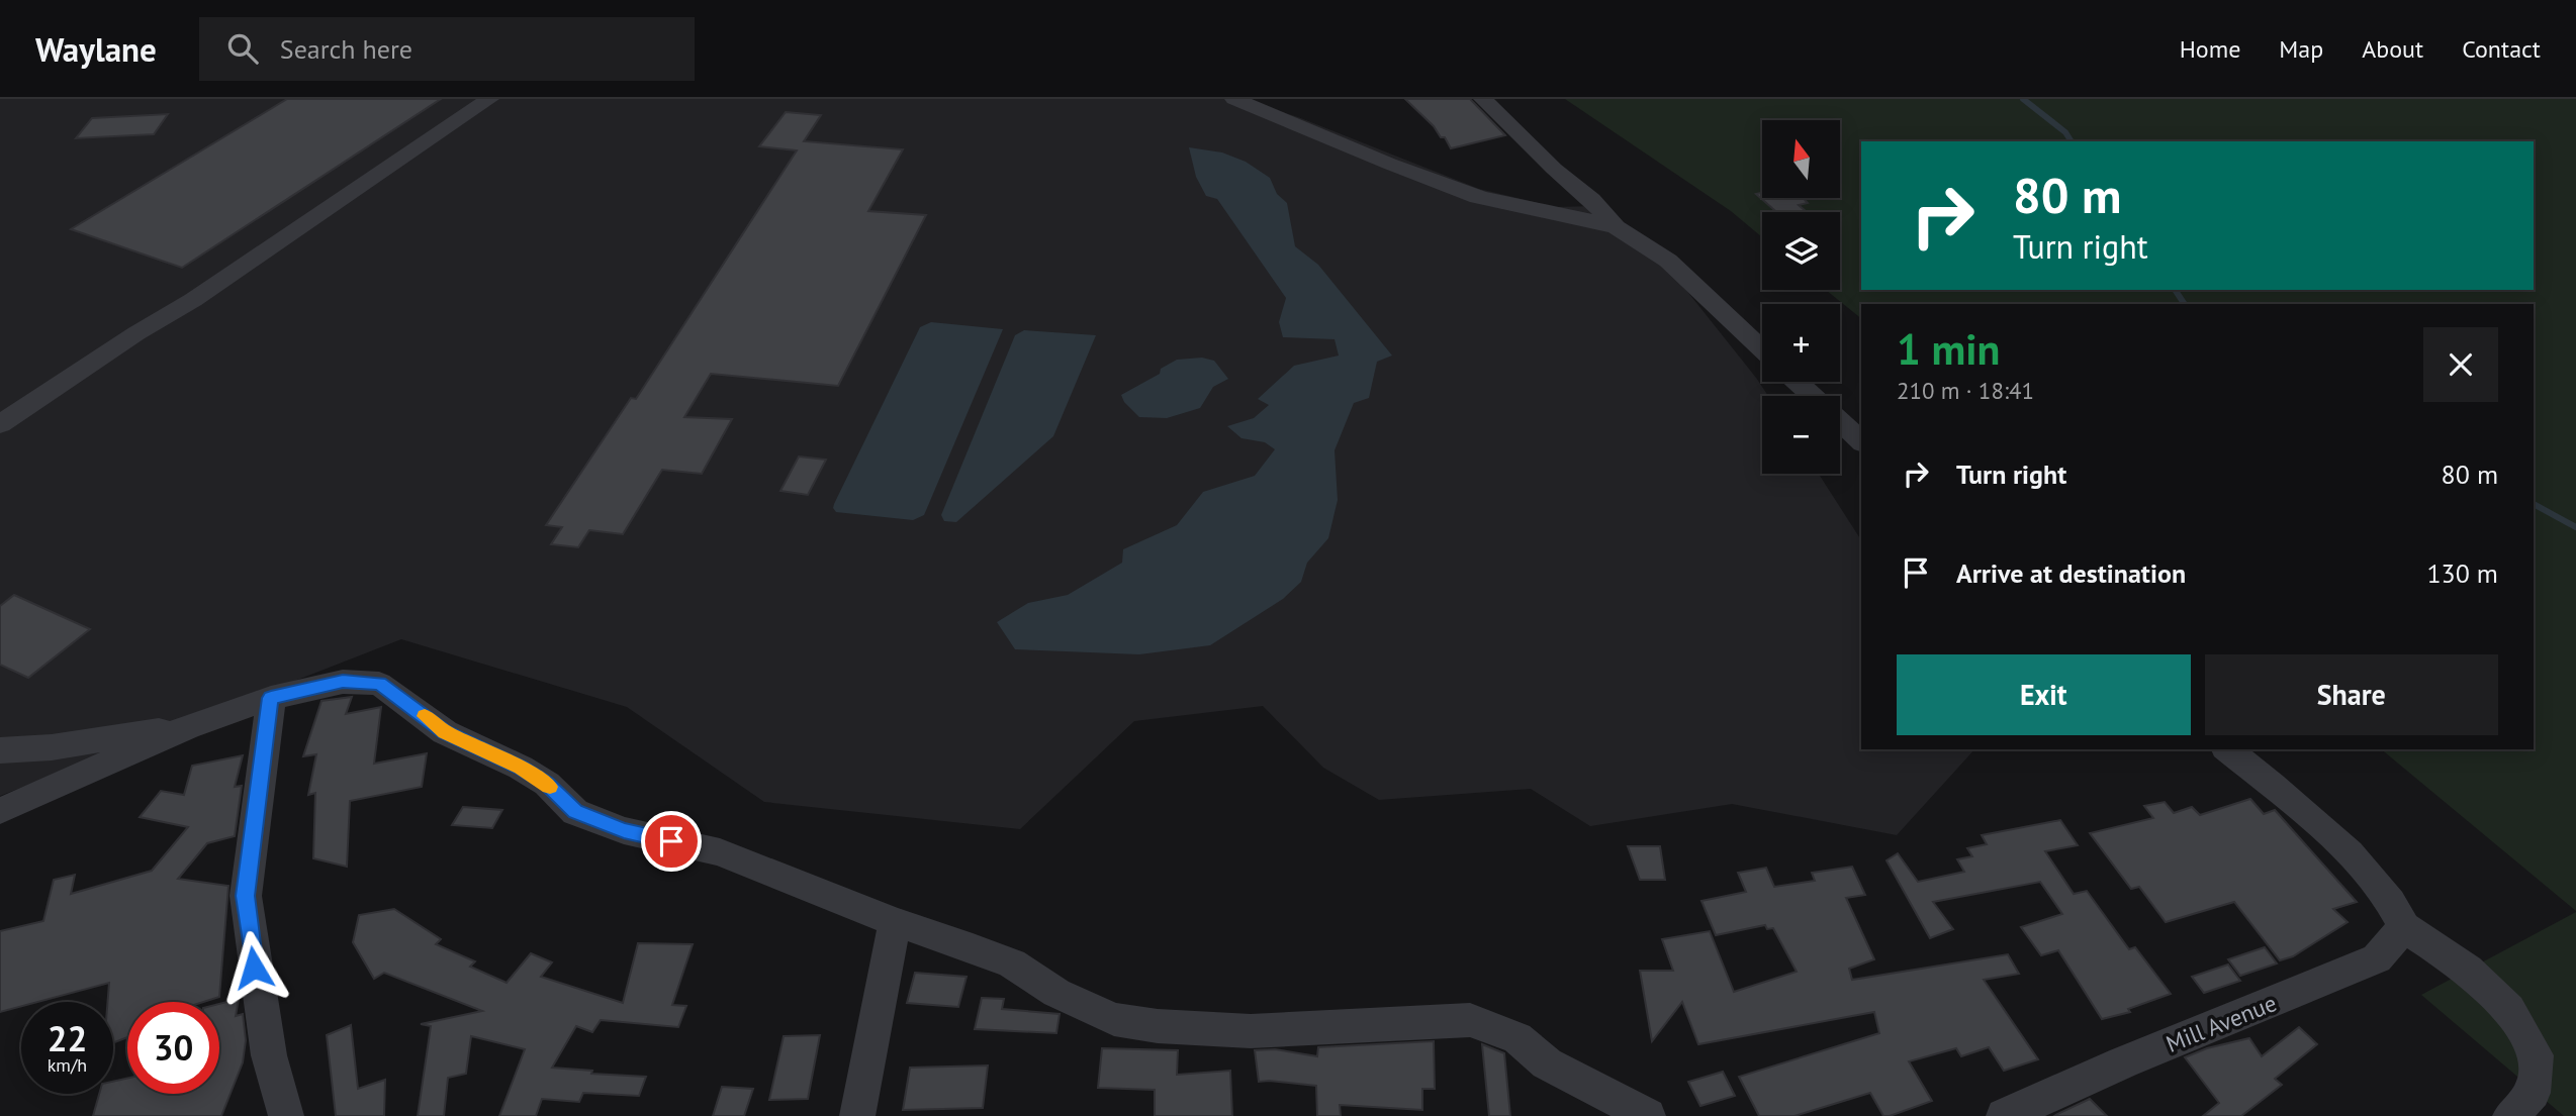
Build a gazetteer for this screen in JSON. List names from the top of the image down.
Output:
{
  "streets": {
    "street": ["Mill Avenue"]
  },
  "north": "top",
  "page": {
    "header": "Waylane",
    "search": "Search here",
    "nav": [
      "Home",
      "Map",
      "About",
      "Contact"
    ],
    "map_buttons": ["+", "−"],
    "turn": ["80 m", "Turn right"],
    "heading": ["1 min", "210 m · 18:41"],
    "list": [
      {
        "name": "Turn right",
        "value": "80 m"
      },
      {
        "name": "Arrive at destination",
        "value": "130 m"
      }
    ],
    "buttons": ["Exit", "Share"],
    "speed": "22 km/h",
    "limit": "30"
  }
}
